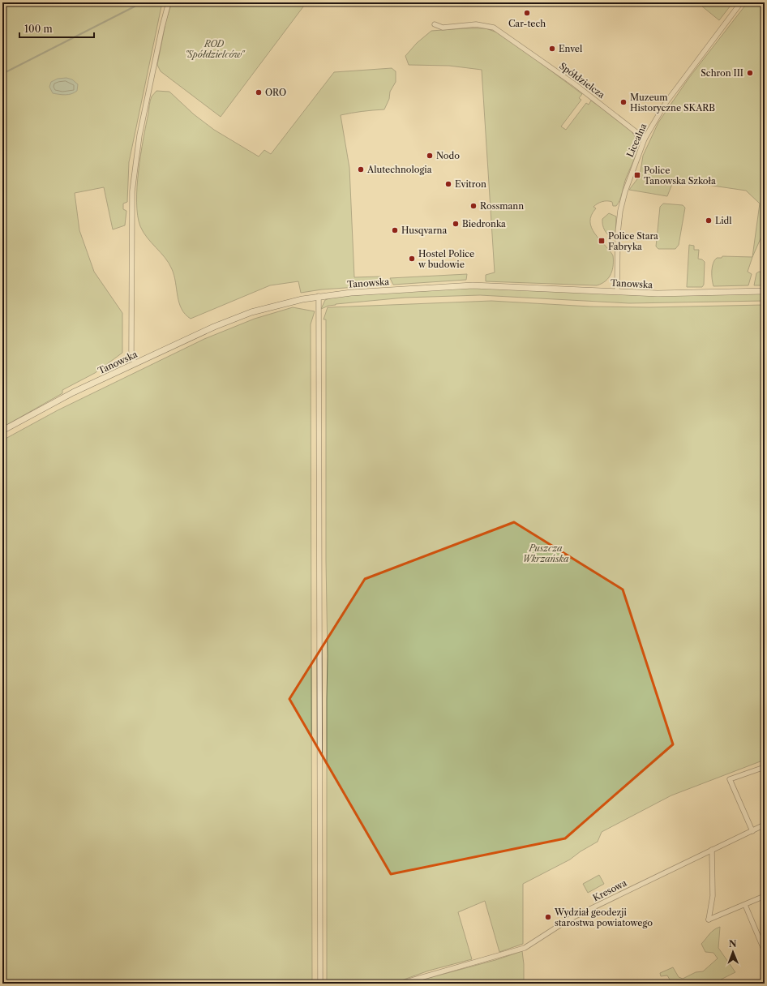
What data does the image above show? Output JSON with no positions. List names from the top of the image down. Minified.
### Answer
{"streets":{"main road":["Tanowska"],"street":["Spółdzielcza","Licealna","Kresowa"]},"crossings":[["Spółdzielcza","Licealna"],["Licealna","Tanowska"]],"parks":["ROD \"Spółdzielców\"","Puszcza Wkrzańska"],"places":{"other":["Car-tech","Envel","Schron III","ORO","Muzeum Historyczne SKARB","Nodo","Alutechnologia","Evitron","Rossmann","Lidl","Biedronka","Husqvarna","Hostel Police w budowie","Wydział geodezji starostwa powiatowego"],"transit":["Police Tanowska Szkoła","Police Stara Fabryka"]},"scale_bar":"100 m","north":"top"}
